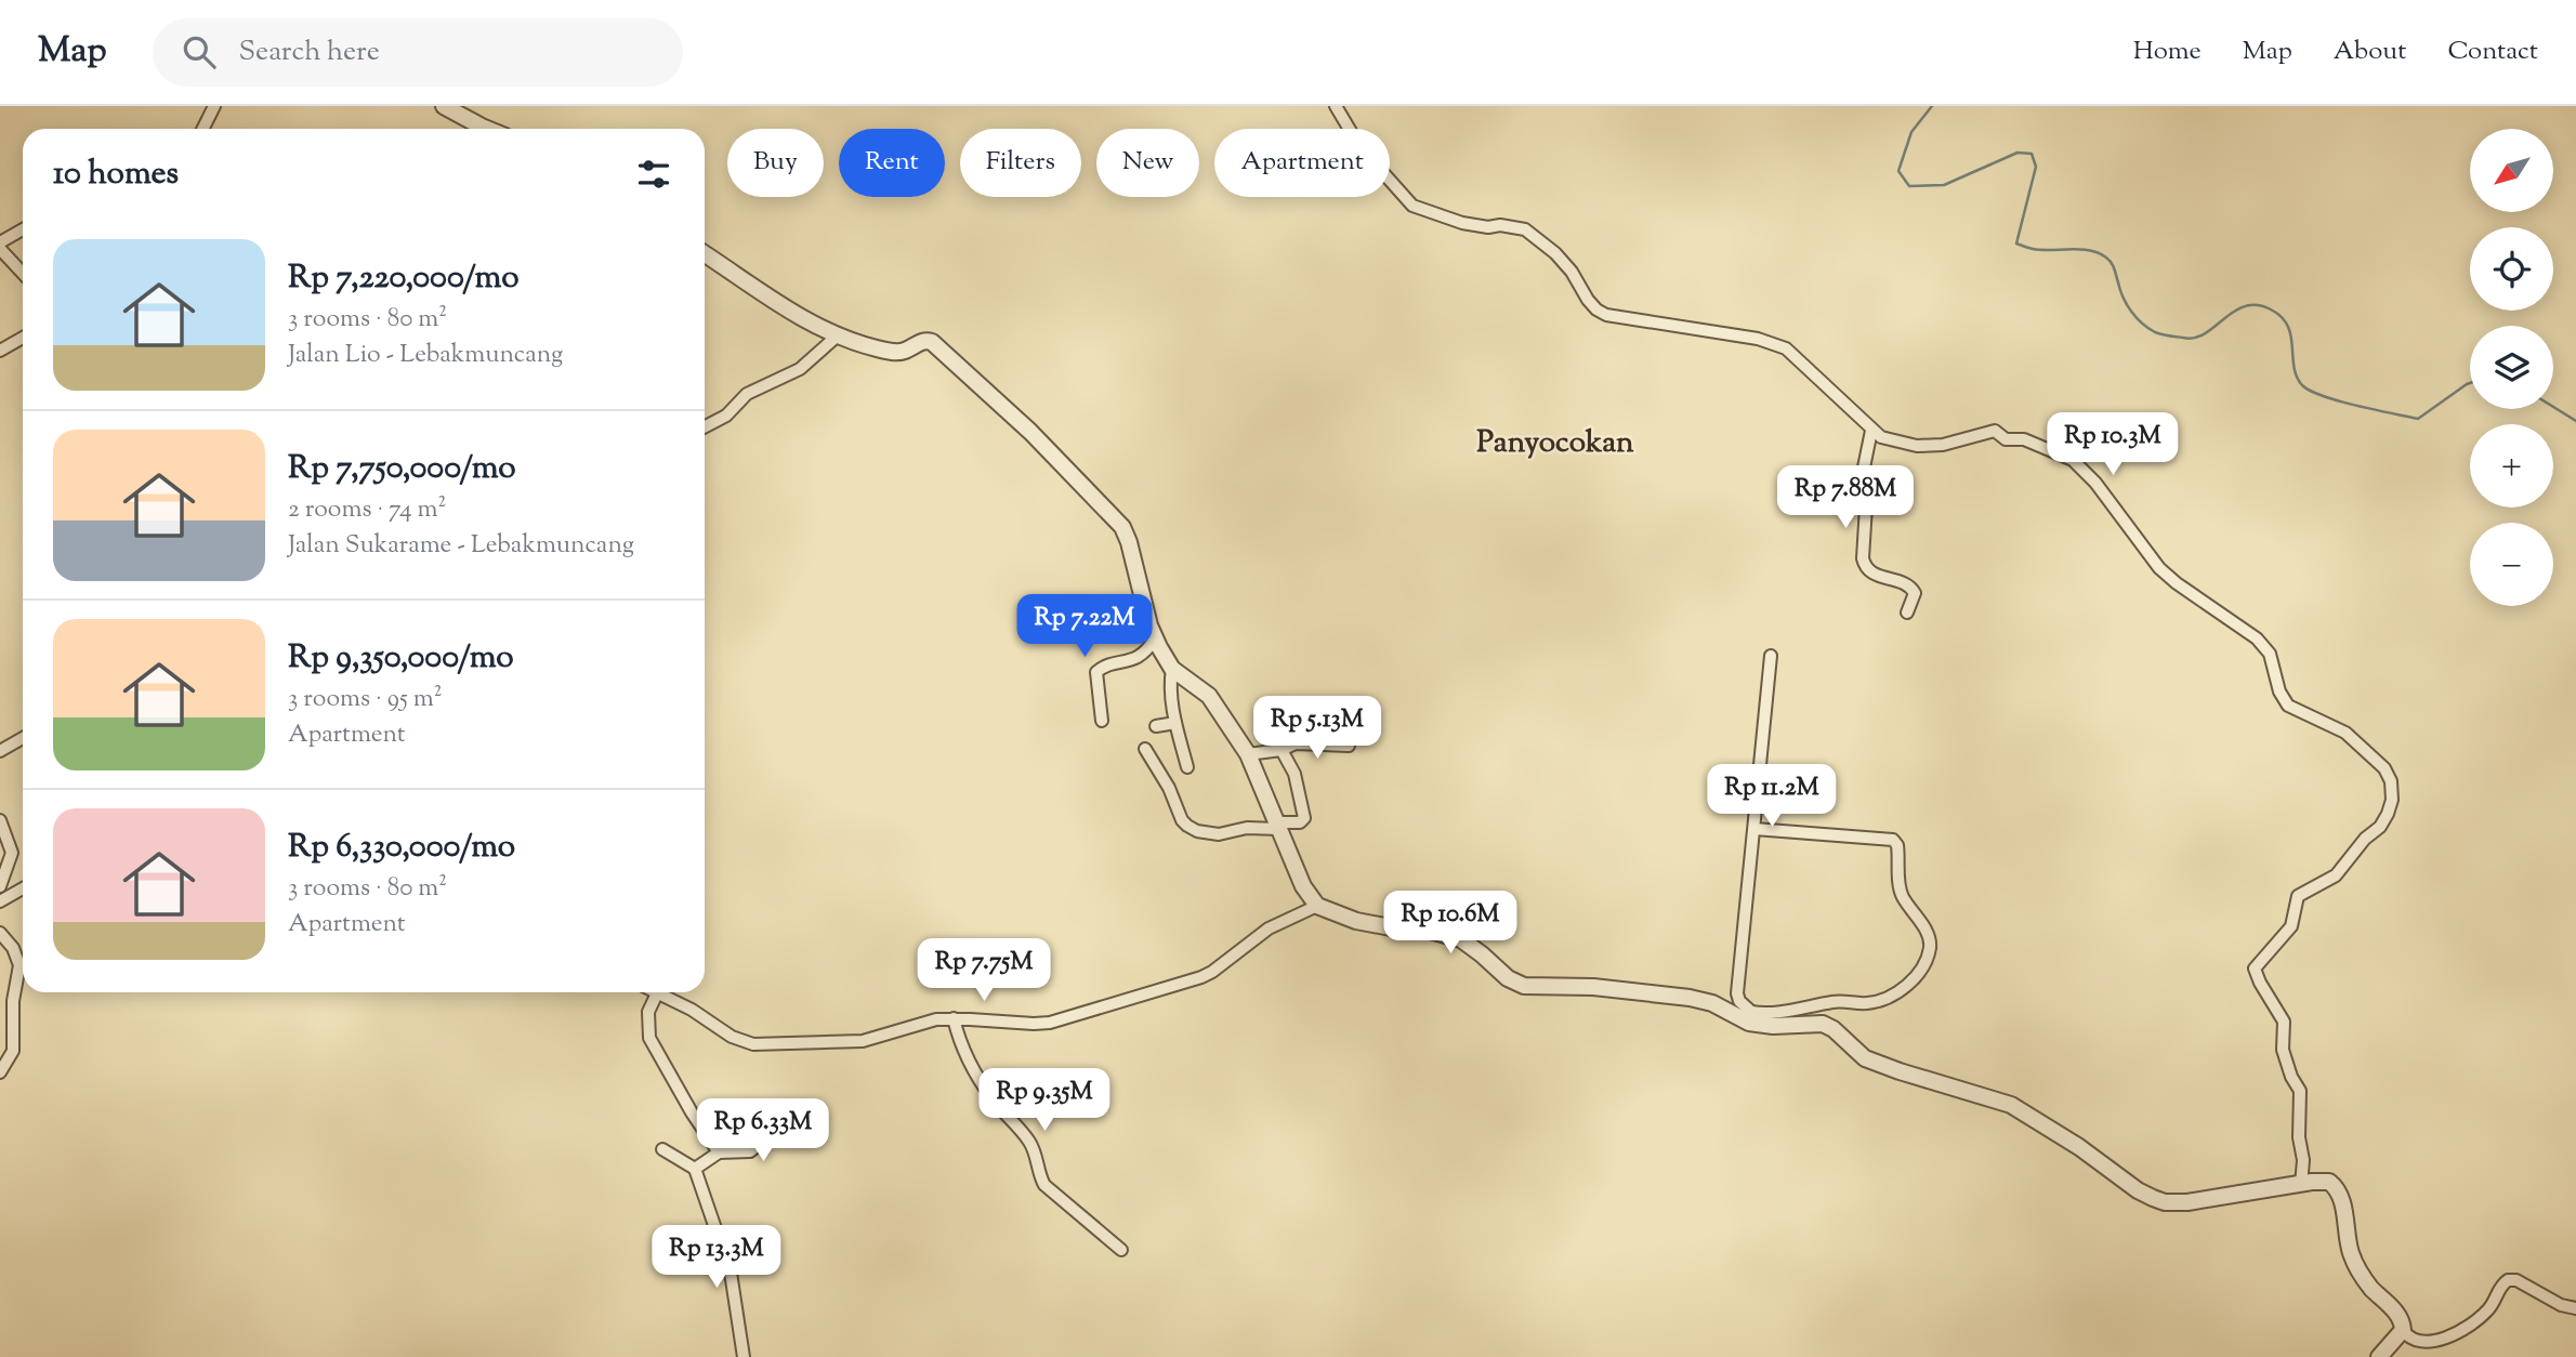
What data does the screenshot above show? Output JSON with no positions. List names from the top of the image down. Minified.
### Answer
{"districts":["Panyocokan"],"north":"bottom left","page":{"header":"Map","search":"Search here","nav":["Home","Map","About","Contact"],"map_buttons":["+","−"],"chip":["Buy","Rent","Filters","New","Apartment"],"heading":"10 homes","list":[{"name":"Rp 7,220,000/mo","note":"3 rooms · 80 m² · Jalan Lio - Lebakmuncang"},{"name":"Rp 7,750,000/mo","note":"2 rooms · 74 m² · Jalan Sukarame - Lebakmuncang"},{"name":"Rp 9,350,000/mo","note":"3 rooms · 95 m² · Apartment"},{"name":"Rp 6,330,000/mo","note":"3 rooms · 80 m² · Apartment"}],"price":["Rp 10.3M","Rp 7.88M","Rp 7.22M","Rp 5.13M","Rp 11.2M","Rp 10.6M","Rp 7.75M","Rp 9.35M","Rp 6.33M","Rp 13.3M"]}}
